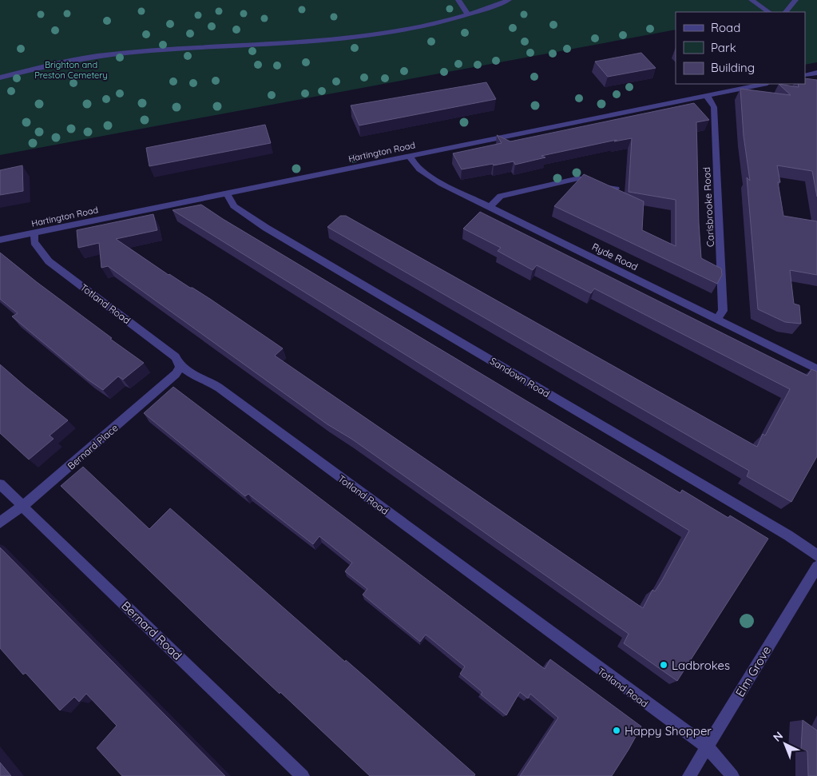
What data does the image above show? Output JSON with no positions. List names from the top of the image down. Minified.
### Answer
{"streets":{"street":["Hartington Road","Carisbrooke Road","Ryde Road","Totland Road","Sandown Road","Bernard Place","Bernard Road","Elm Grove"]},"crossings":[["Hartington Road","Carisbrooke Road"],["Hartington Road","Ryde Road"],["Hartington Road","Totland Road"],["Hartington Road","Sandown Road"],["Carisbrooke Road","Ryde Road"],["Totland Road","Bernard Place"],["Totland Road","Elm Grove"],["Bernard Place","Bernard Road"]],"parks":["Brighton and Preston Cemetery"],"places":["Ladbrokes","Happy Shopper"],"legend":["Road","Park","Building"],"north":"top left"}
